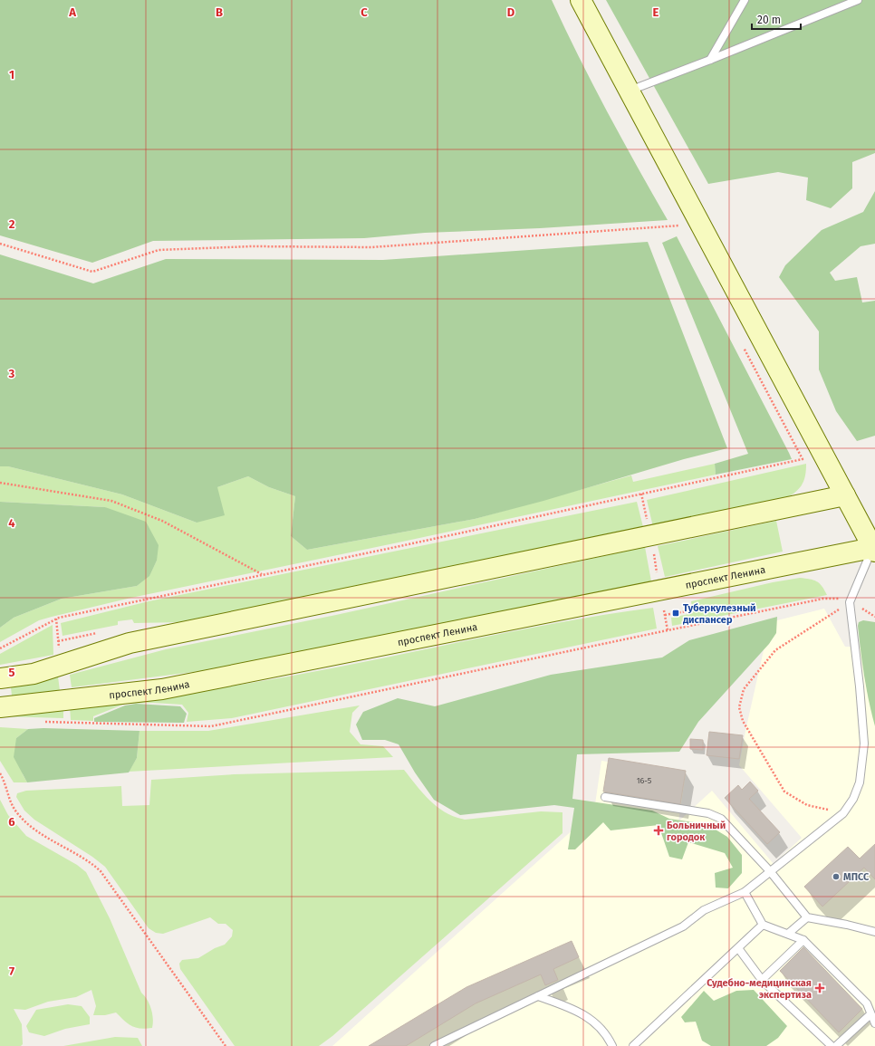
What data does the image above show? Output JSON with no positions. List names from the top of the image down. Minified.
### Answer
{"streets":{"street":["проспект Ленина"]},"places":{"transit":["Туберкулезный диспансер"],"health":["Больничный городок","Судебно-медицинская экспертиза"],"other":["МПСС"]},"house_numbers":["16-5"],"scale_bar":"20 m","grid":{"columns":["A","B","C","D","E"],"rows":["1","2","3","4","5","6","7"]}}
